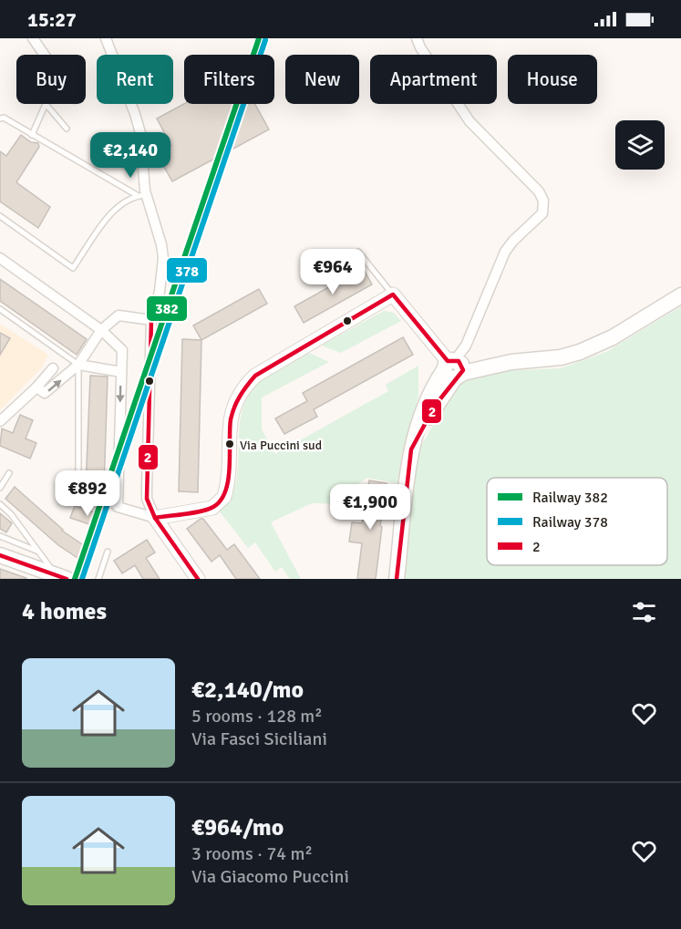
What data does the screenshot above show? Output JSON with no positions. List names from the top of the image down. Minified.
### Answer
{"places":["Via Puccini sud"],"lines":["rail line 382","rail line 378","transit line 2"],"legend":["Railway 382","Railway 378","2"],"page":{"status":"15:27","chip":["Buy","Rent","Filters","New","Apartment","House"],"price":["€2,140","€964","€892","€1,900"],"heading":"4 homes","list":[{"name":"€2,140/mo","note":"5 rooms · 128 m² · Via Fasci Siciliani"},{"name":"€964/mo","note":"3 rooms · 74 m² · Via Giacomo Puccini"}]}}
